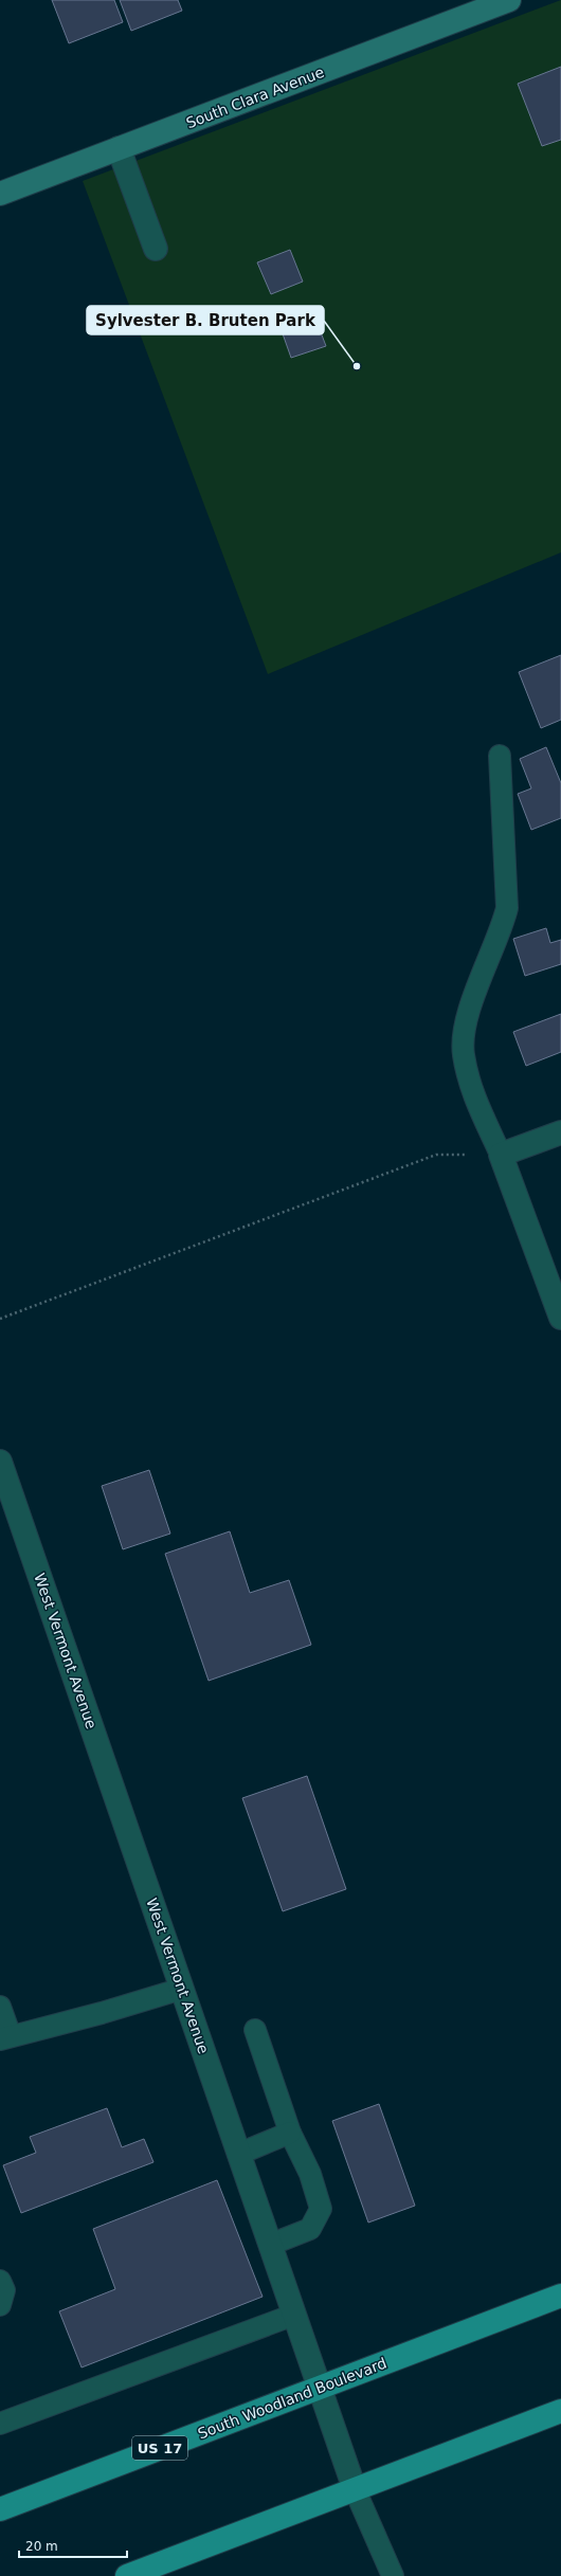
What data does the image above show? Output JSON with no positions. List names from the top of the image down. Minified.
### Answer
{"streets":{"main road":["South Woodland Boulevard","US 17"],"street":["South Clara Avenue","West Vermont Avenue"]},"crossings":[["West Vermont Avenue","South Woodland Boulevard"]],"places":["Sylvester B. Bruten Park"],"scale_bar":"20 m"}
